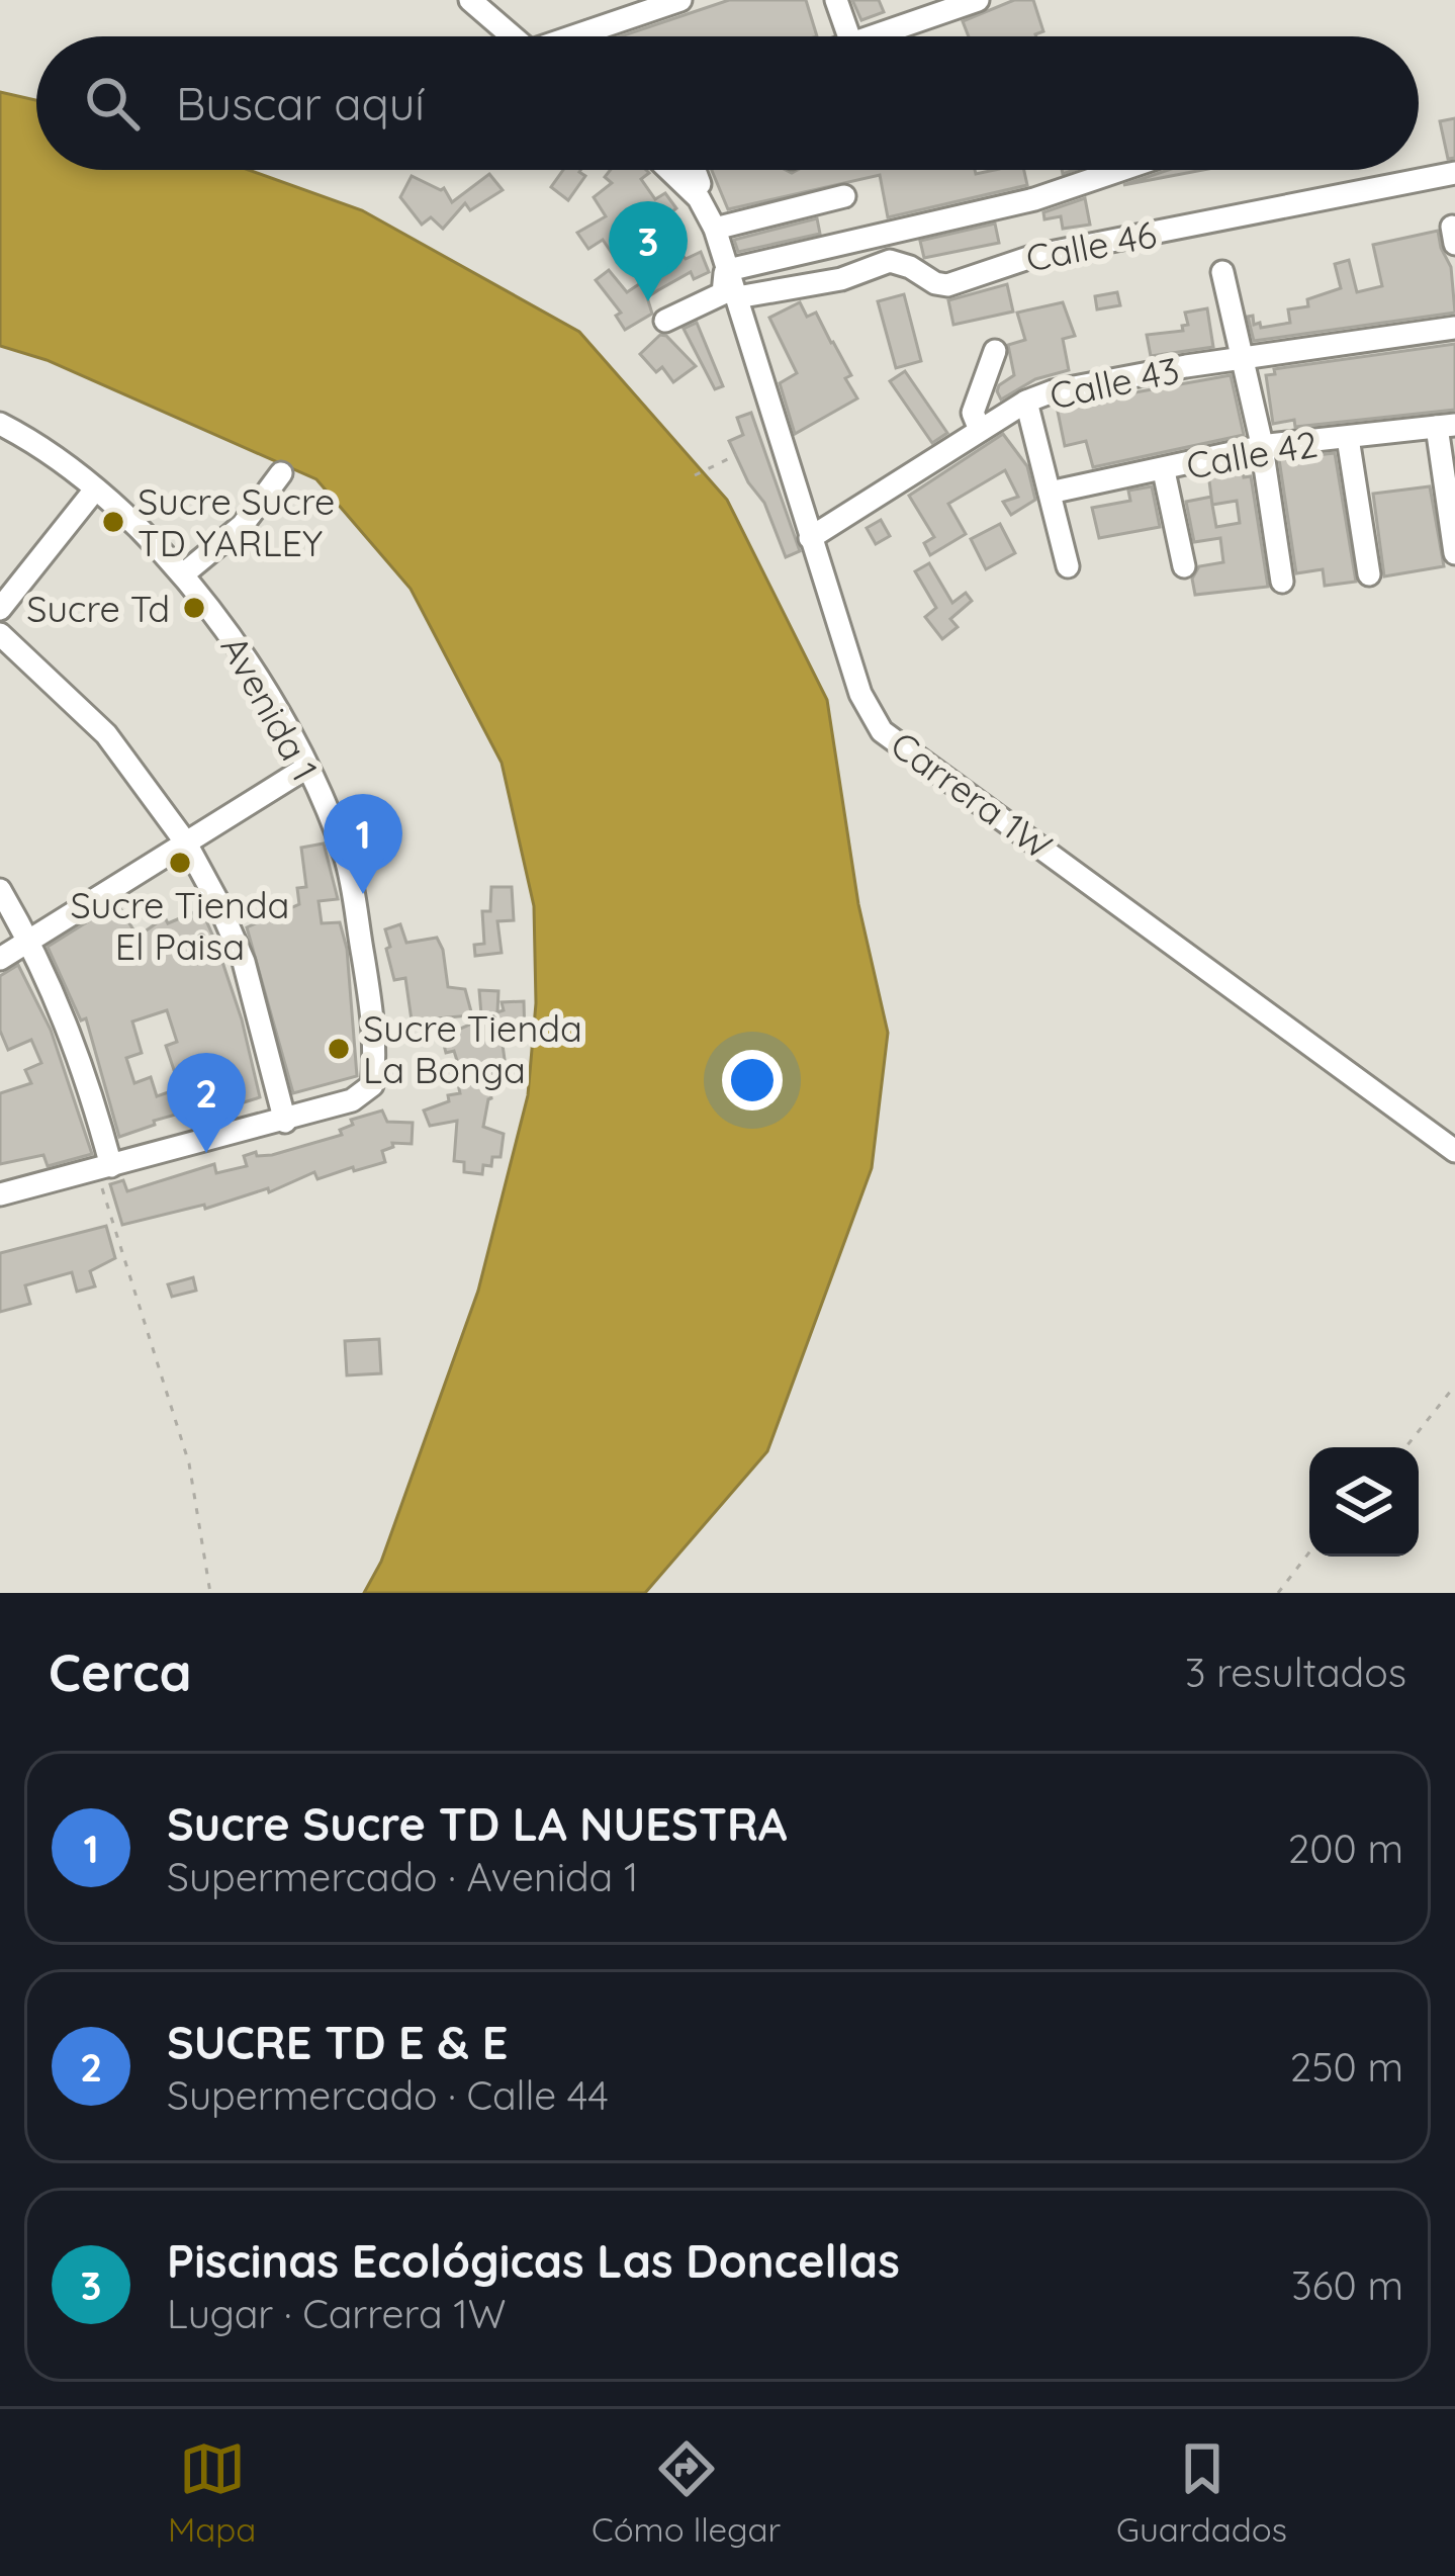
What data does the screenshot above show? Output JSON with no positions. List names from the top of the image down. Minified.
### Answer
{"streets":{"street":["Calle 46","Calle 43","Calle 42","Avenida 1","Carrera 1W"]},"crossings":[["Calle 46","Carrera 1W"],["Calle 43","Carrera 1W"]],"places":["Sucre Sucre TD YARLEY","Sucre Td","Sucre Tienda El Paisa","Sucre Tienda La Bonga"],"page":{"search":"Buscar aquí","pins":["3","1","2"],"heading":["Cerca","3 resultados"],"list":[{"mark":"1","name":"Sucre Sucre TD LA NUESTRA","note":"Supermercado · Avenida 1","value":"200 m"},{"mark":"2","name":"SUCRE TD E & E","note":"Supermercado · Calle 44","value":"250 m"},{"mark":"3","name":"Piscinas Ecológicas Las Doncellas","note":"Lugar · Carrera 1W","value":"360 m"}],"nav":["Mapa","Cómo llegar","Guardados"]}}
